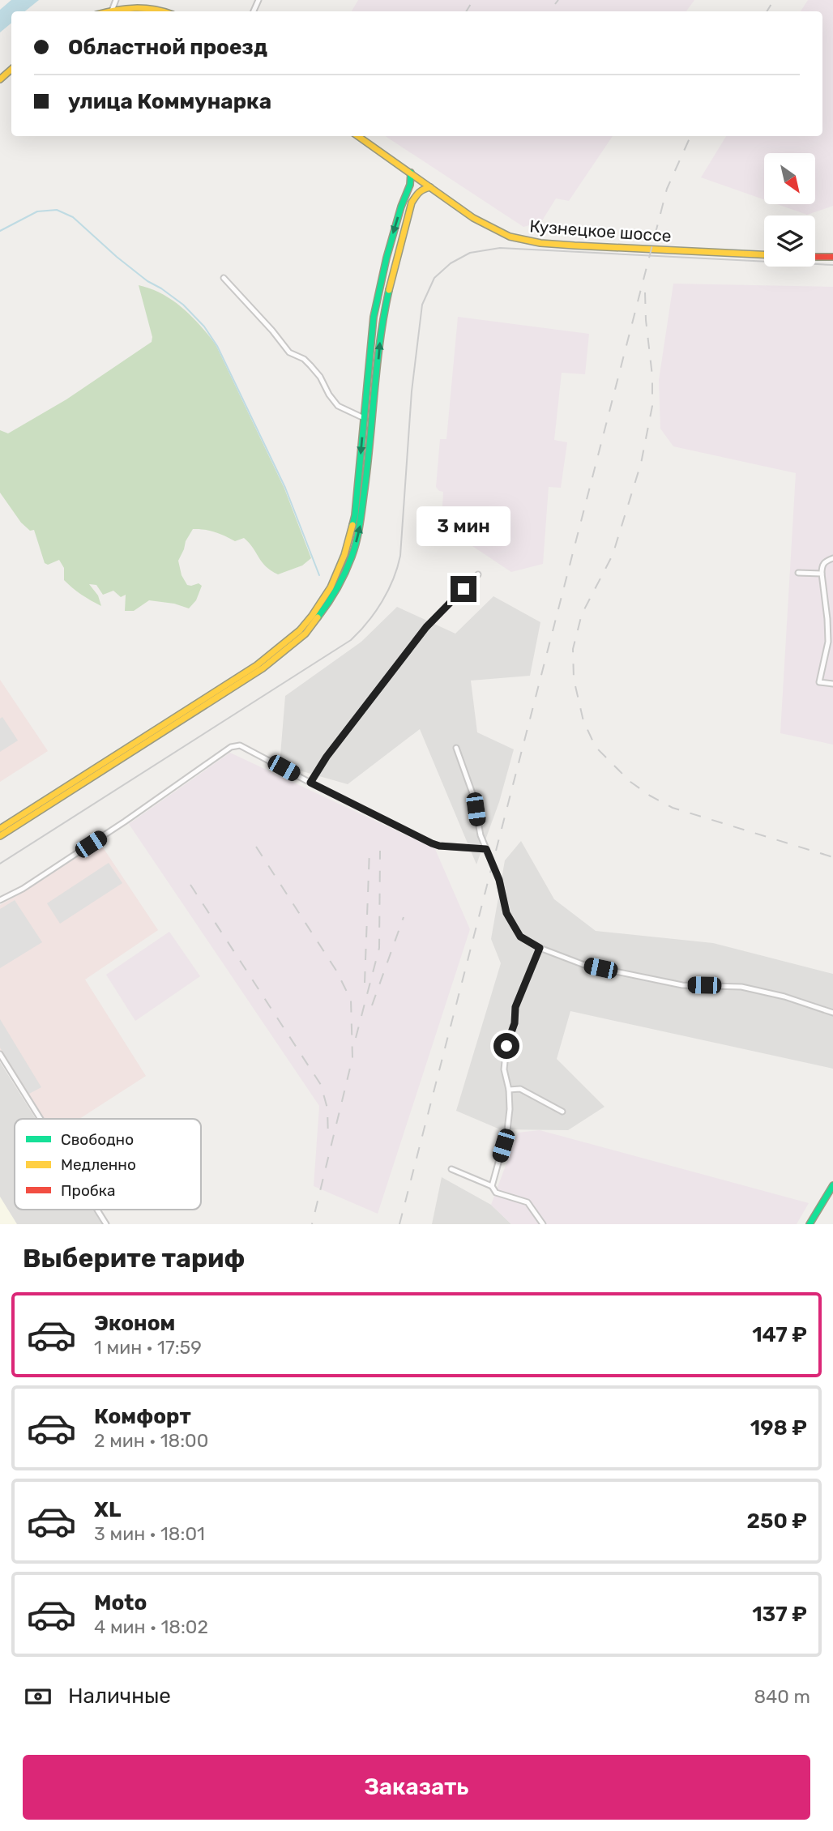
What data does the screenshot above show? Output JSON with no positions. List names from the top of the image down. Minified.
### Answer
{"streets":{"main road":["Кузнецкое шоссе"]},"legend":["Свободно","Медленно","Пробка"],"north":"bottom right","page":{"banner":["Областной проезд","улица Коммунарка"],"bubble":"3 мин","heading":"Выберите тариф","list":[{"name":"Эконом","note":"1 мин · 17:59","value":"147 ₽"},{"name":"Комфорт","note":"2 мин · 18:00","value":"198 ₽"},{"name":"XL","note":"3 мин · 18:01","value":"250 ₽"},{"name":"Moto","note":"4 мин · 18:02","value":"137 ₽"}],"pay":["Наличные","840 m"],"buttons":"Заказать"}}
